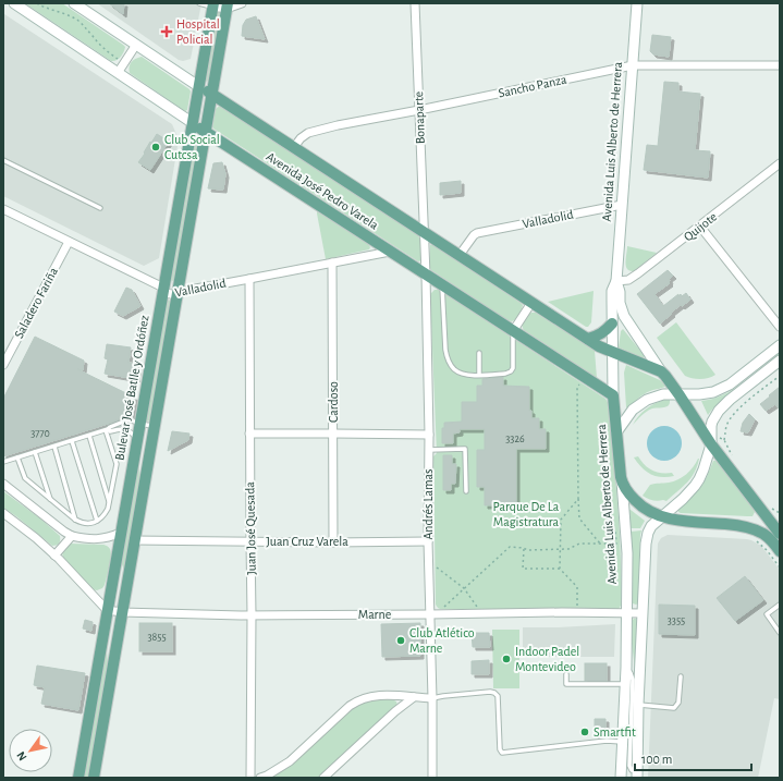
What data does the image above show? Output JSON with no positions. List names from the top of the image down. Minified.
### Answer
{"streets":{"main road":["Avenida Luis Alberto de Herrera","Avenida José Pedro Varela","Bulevar José Batlle y Ordóñez"],"street":["Sancho Panza","Bonaparte","Valladolid","Quijote","Saladero Fariña","Cardoso","Andrés Lamas","Juan José Quesada","Juan Cruz Varela","Marne"]},"crossings":[["Sancho Panza","Bonaparte"],["Sancho Panza","Avenida Luis Alberto de Herrera"],["Sancho Panza","Avenida José Pedro Varela"],["Bonaparte","Avenida José Pedro Varela"],["Bonaparte","Andrés Lamas"],["Avenida Luis Alberto de Herrera","Avenida José Pedro Varela"],["Avenida Luis Alberto de Herrera","Valladolid"],["Avenida Luis Alberto de Herrera","Quijote"],["Avenida Luis Alberto de Herrera","Marne"],["Avenida José Pedro Varela","Valladolid"],["Avenida José Pedro Varela","Bulevar José Batlle y Ordóñez"],["Avenida José Pedro Varela","Andrés Lamas"],["Valladolid","Saladero Fariña"],["Valladolid","Bulevar José Batlle y Ordóñez"],["Valladolid","Cardoso"],["Valladolid","Juan José Quesada"],["Bulevar José Batlle y Ordóñez","Marne"],["Cardoso","Juan Cruz Varela"],["Andrés Lamas","Juan Cruz Varela"],["Andrés Lamas","Marne"],["Juan José Quesada","Juan Cruz Varela"],["Juan José Quesada","Marne"]],"parks":["Parque De La Magistratura"],"places":{"health":["Hospital Policial"],"other":["Club Social Cutcsa","Club Atlético Marne","Indoor Padel Montevideo","Smartfit"]},"house_numbers":["3770","3326","3355","3855"],"scale_bar":"100 m","north":"bottom left"}
